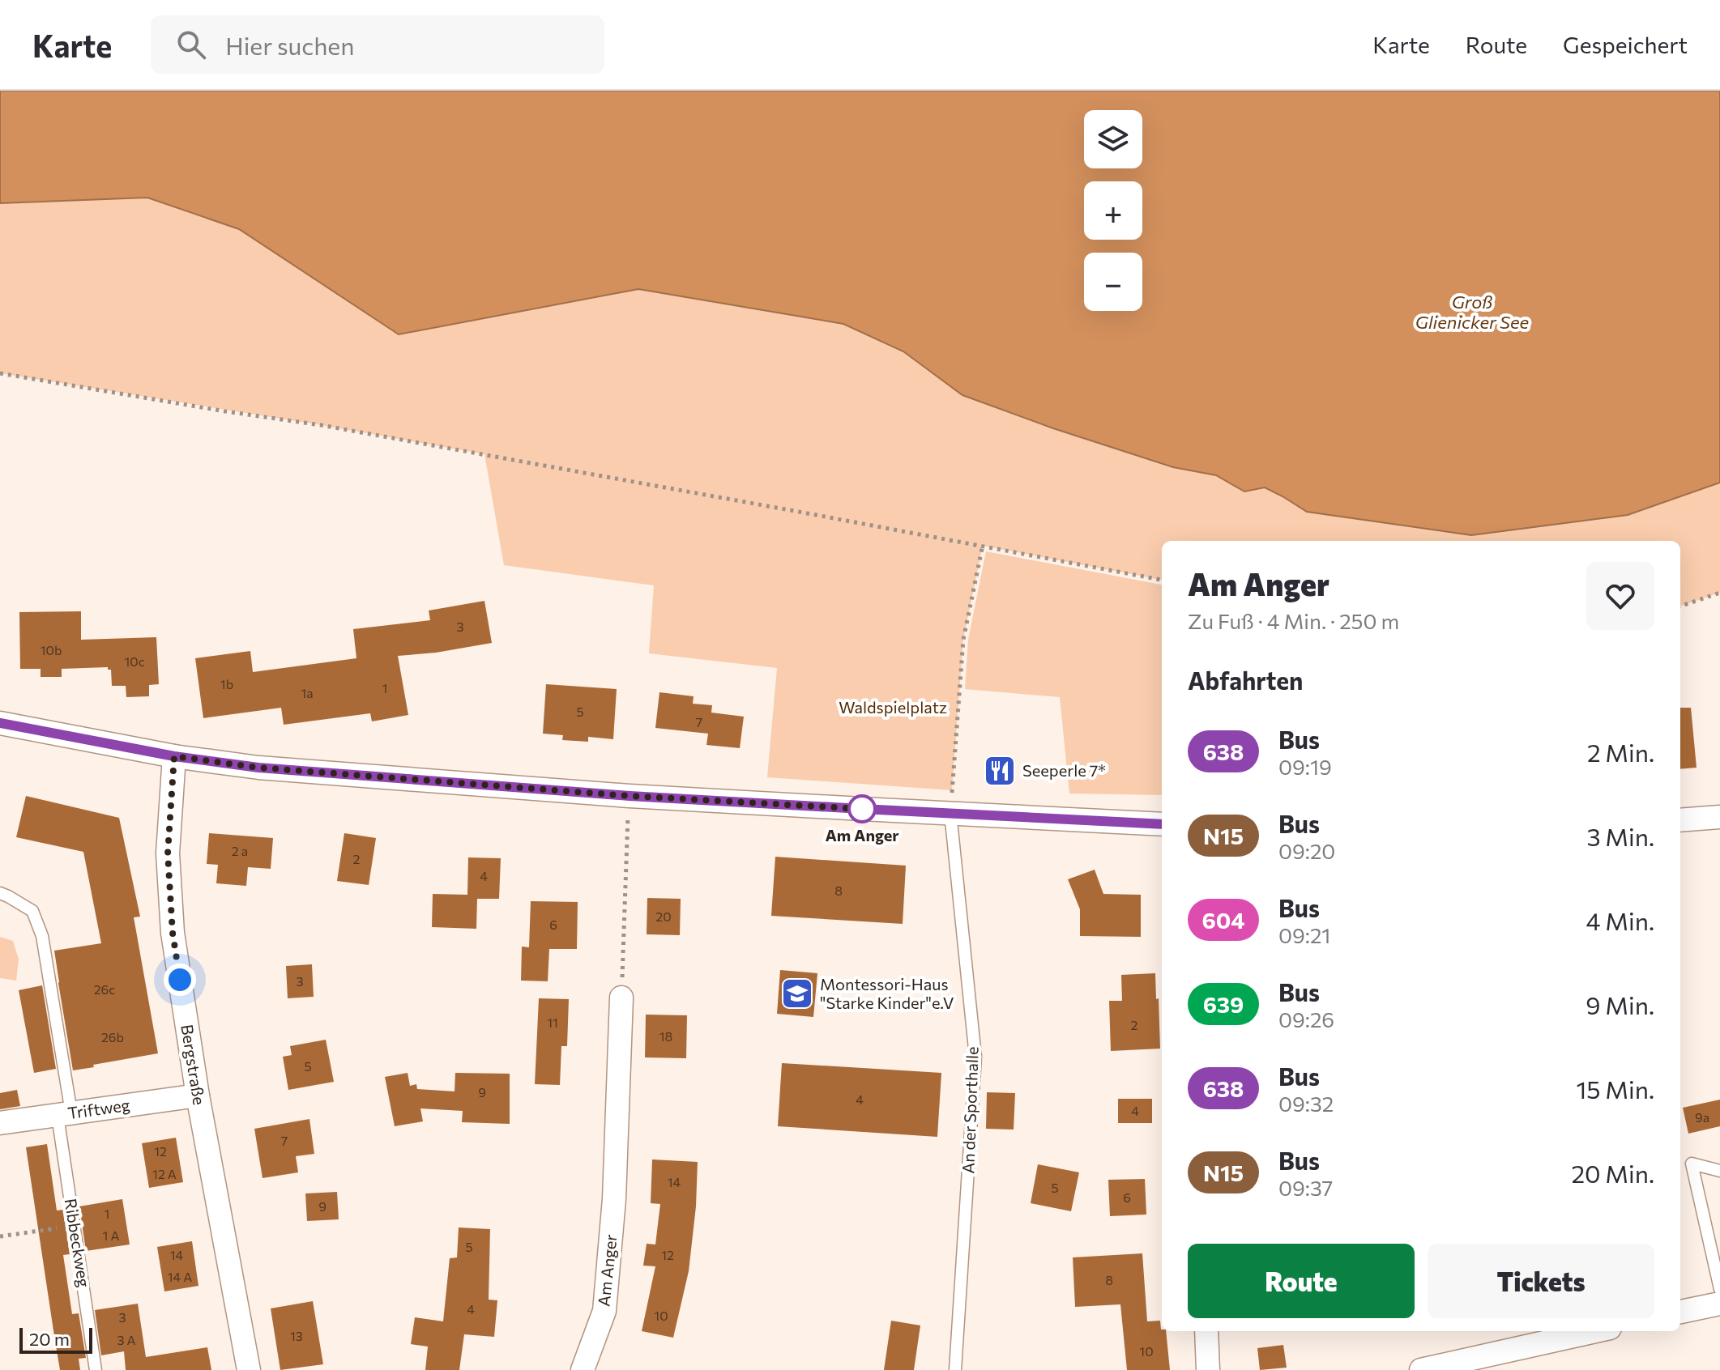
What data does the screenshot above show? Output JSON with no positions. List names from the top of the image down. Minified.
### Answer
{"streets":{"street":["Bergstraße","Triftweg","Am Anger"],"lane":["An der Sporthalle","Ribbeckweg"]},"crossings":[["Bergstraße","Triftweg"],["Triftweg","Ribbeckweg"]],"water":["Groß Glienicker See"],"parks":["Waldspielplatz"],"places":{"restaurant":["Seeperle 7*"],"other":["Am Anger"],"school or university":["Montessori-Haus \"Starke Kinder\"e.V"]},"lines":["bus line 638"],"house_numbers":["3","10b","10c","1b","1","1a","5","7","2 a","2","4","8","20","6","3","26c","11","2","18","26b","5","9","4","4","9a","7","12","12 A","14","5","6","9","1","1 A","5","14","12","14 A","8","4","10","3","13","3 A","10"],"scale_bar":"20 m","page":{"header":"Karte","search":"Hier suchen","nav":["Karte","Route","Gespeichert"],"map_buttons":["+","−"],"heading":[["Am Anger","Zu Fuß · 4 Min. · 250 m"],"Abfahrten"],"list":[{"mark":"638","name":"Bus","note":"09:19","value":"2 Min."},{"mark":"N15","name":"Bus","note":"09:20","value":"3 Min."},{"mark":"604","name":"Bus","note":"09:21","value":"4 Min."},{"mark":"639","name":"Bus","note":"09:26","value":"9 Min."},{"mark":"638","name":"Bus","note":"09:32","value":"15 Min."},{"mark":"N15","name":"Bus","note":"09:37","value":"20 Min."}],"buttons":["Route","Tickets"],"scale":"20 m"}}
